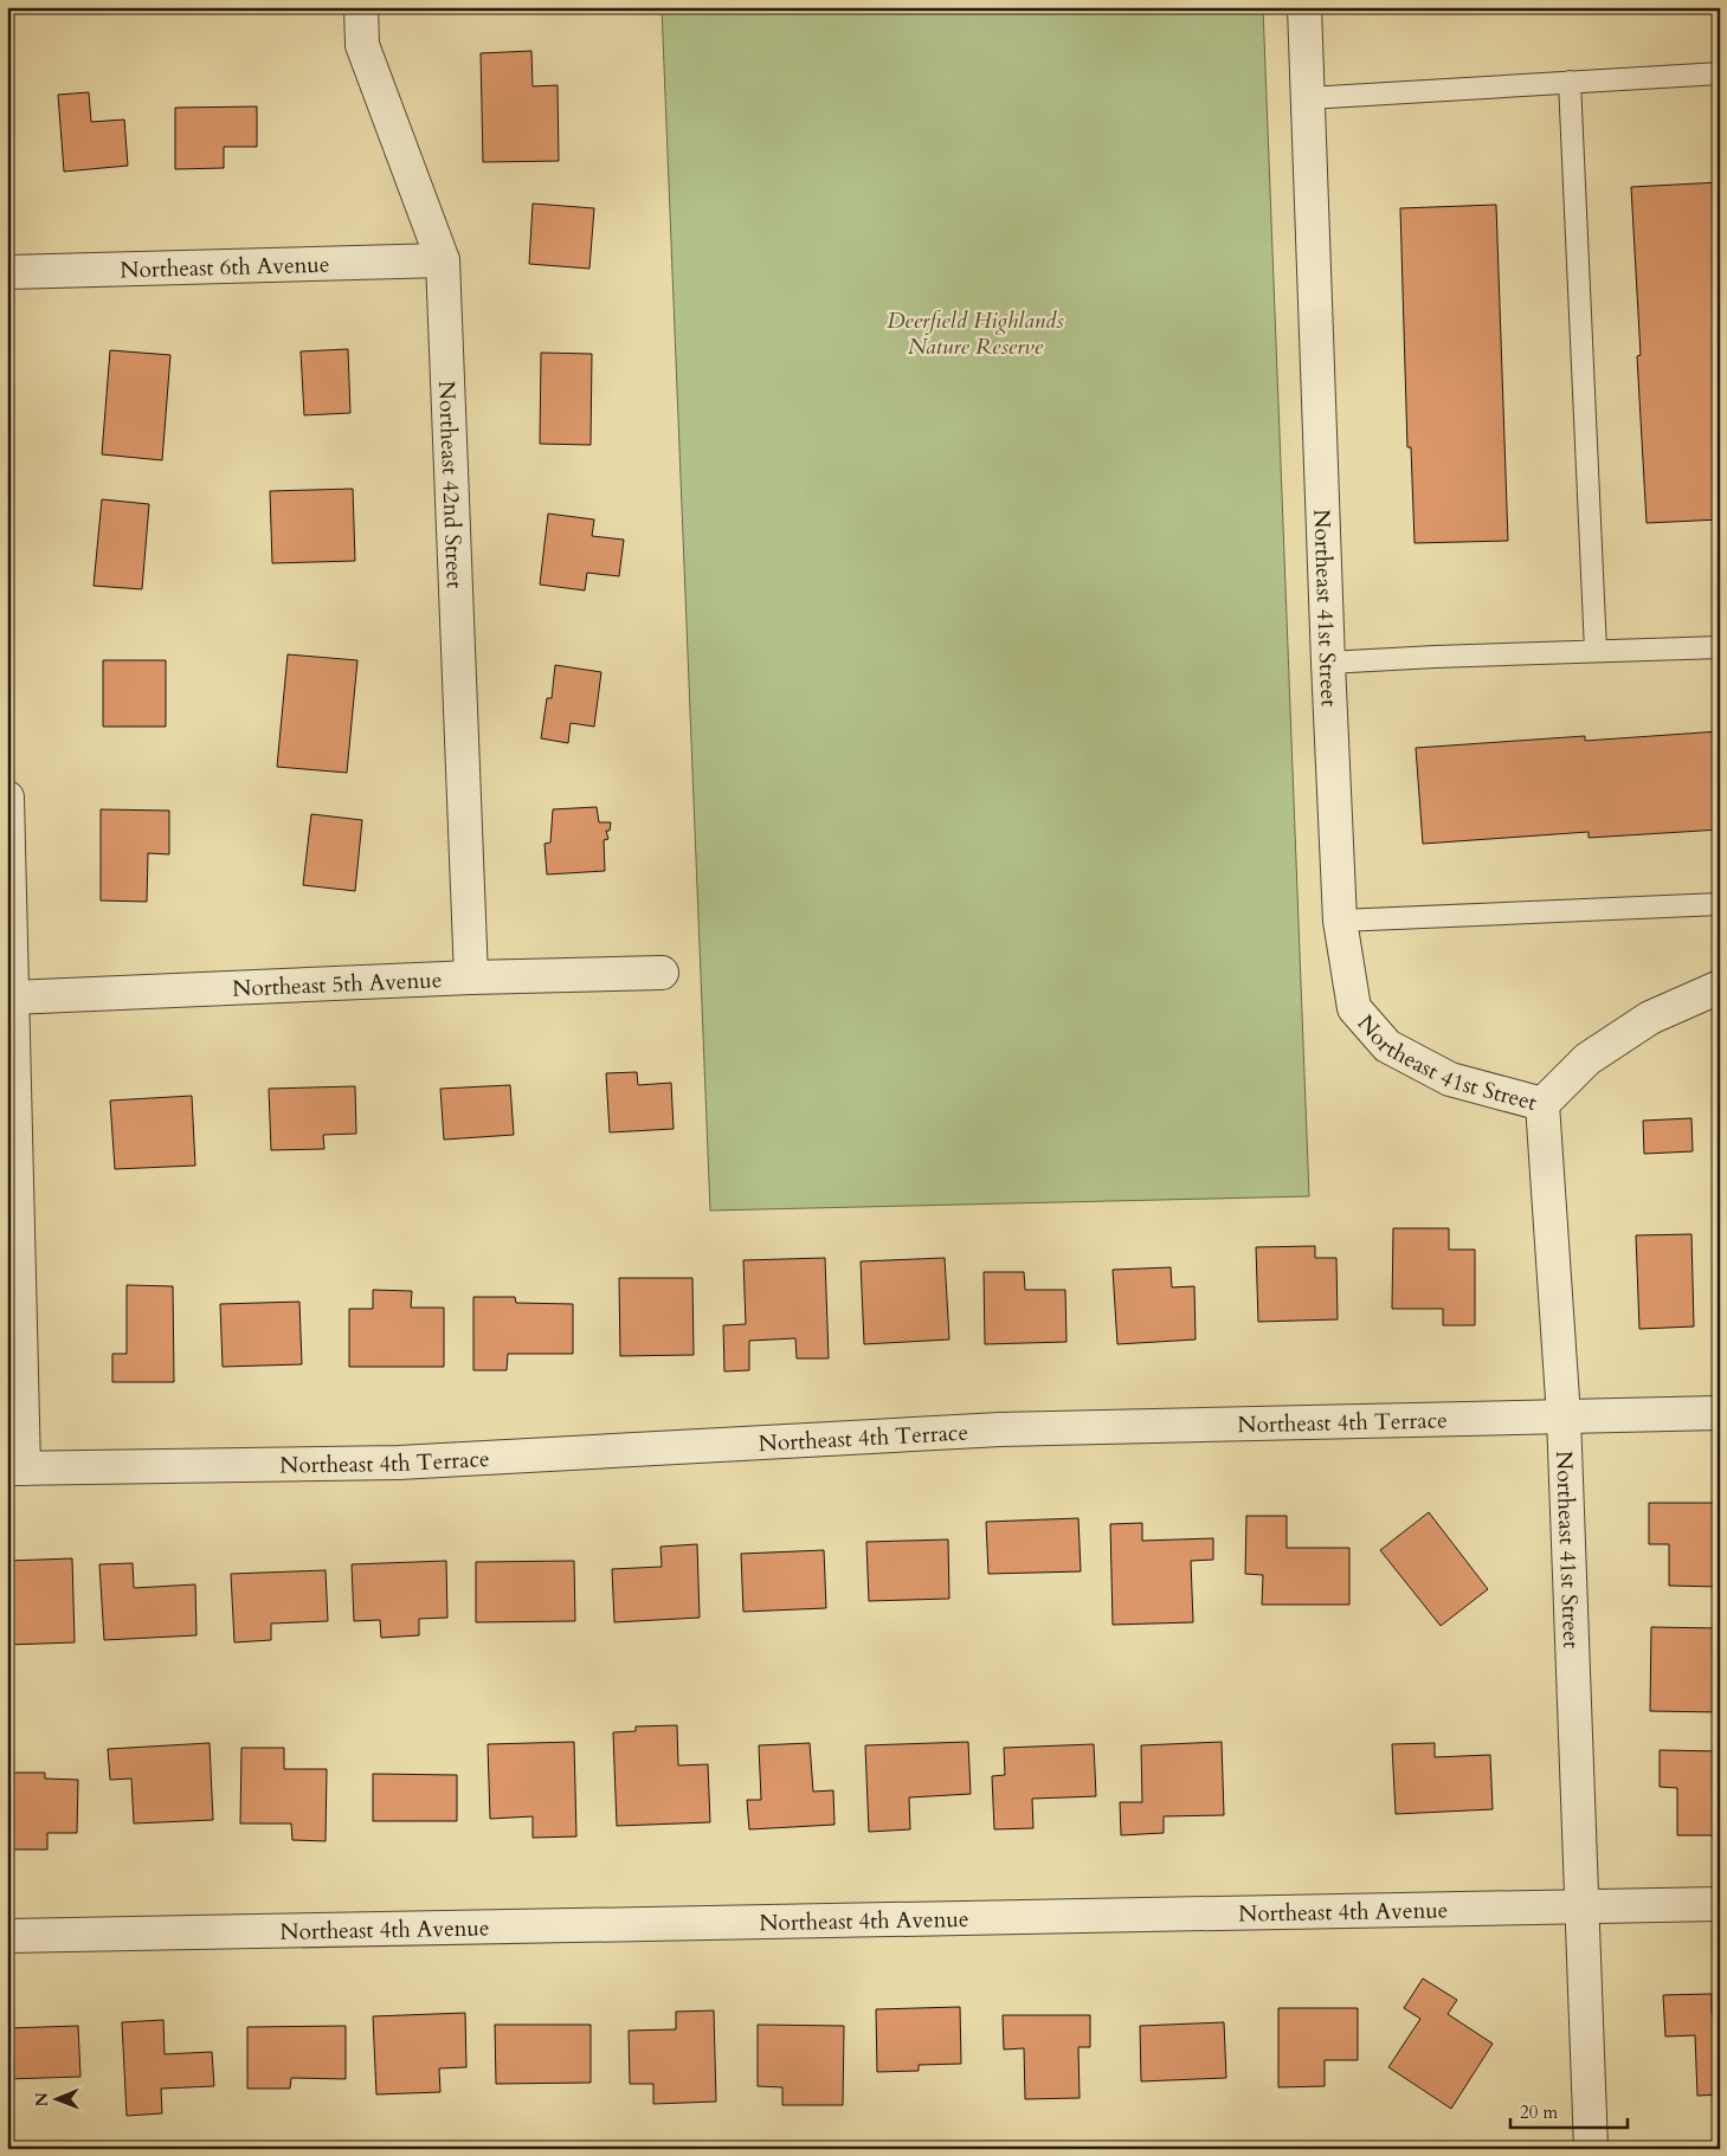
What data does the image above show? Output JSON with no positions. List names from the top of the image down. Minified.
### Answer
{"streets":{"street":["Northeast 6th Avenue","Northeast 42nd Street","Northeast 41st Street","Northeast 5th Avenue","Northeast 4th Terrace","Northeast 4th Avenue"]},"crossings":[["Northeast 6th Avenue","Northeast 42nd Street"],["Northeast 42nd Street","Northeast 5th Avenue"],["Northeast 41st Street","Northeast 4th Terrace"],["Northeast 41st Street","Northeast 4th Avenue"]],"parks":["Deerfield Highlands Nature Reserve"],"scale_bar":"20 m","north":"left"}
